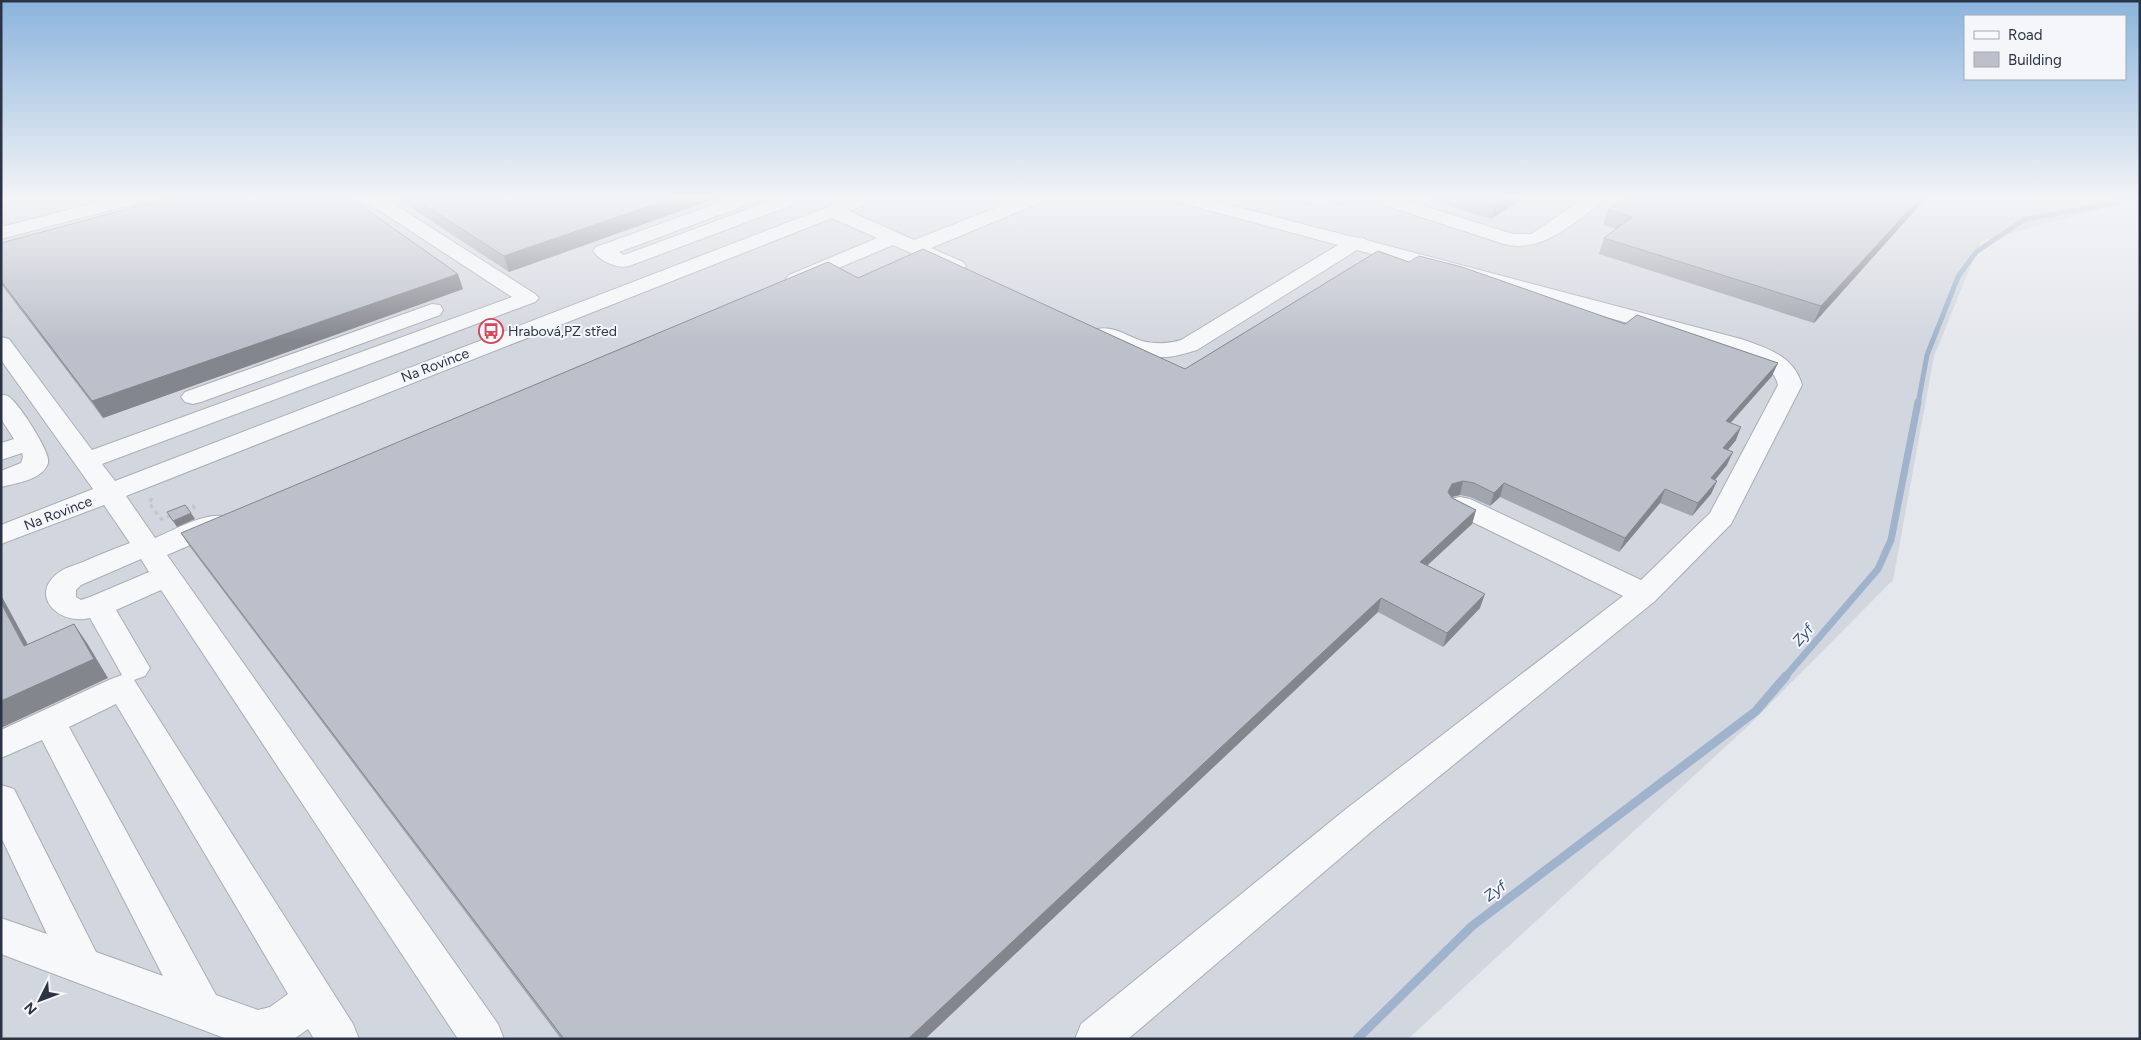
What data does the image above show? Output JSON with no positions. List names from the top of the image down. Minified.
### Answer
{"streets":{"street":["Na Rovince"]},"water":["Zyf"],"places":{"bus stop":["Hrabová,PZ střed"]},"legend":["Road","Building"],"north":"bottom left"}
